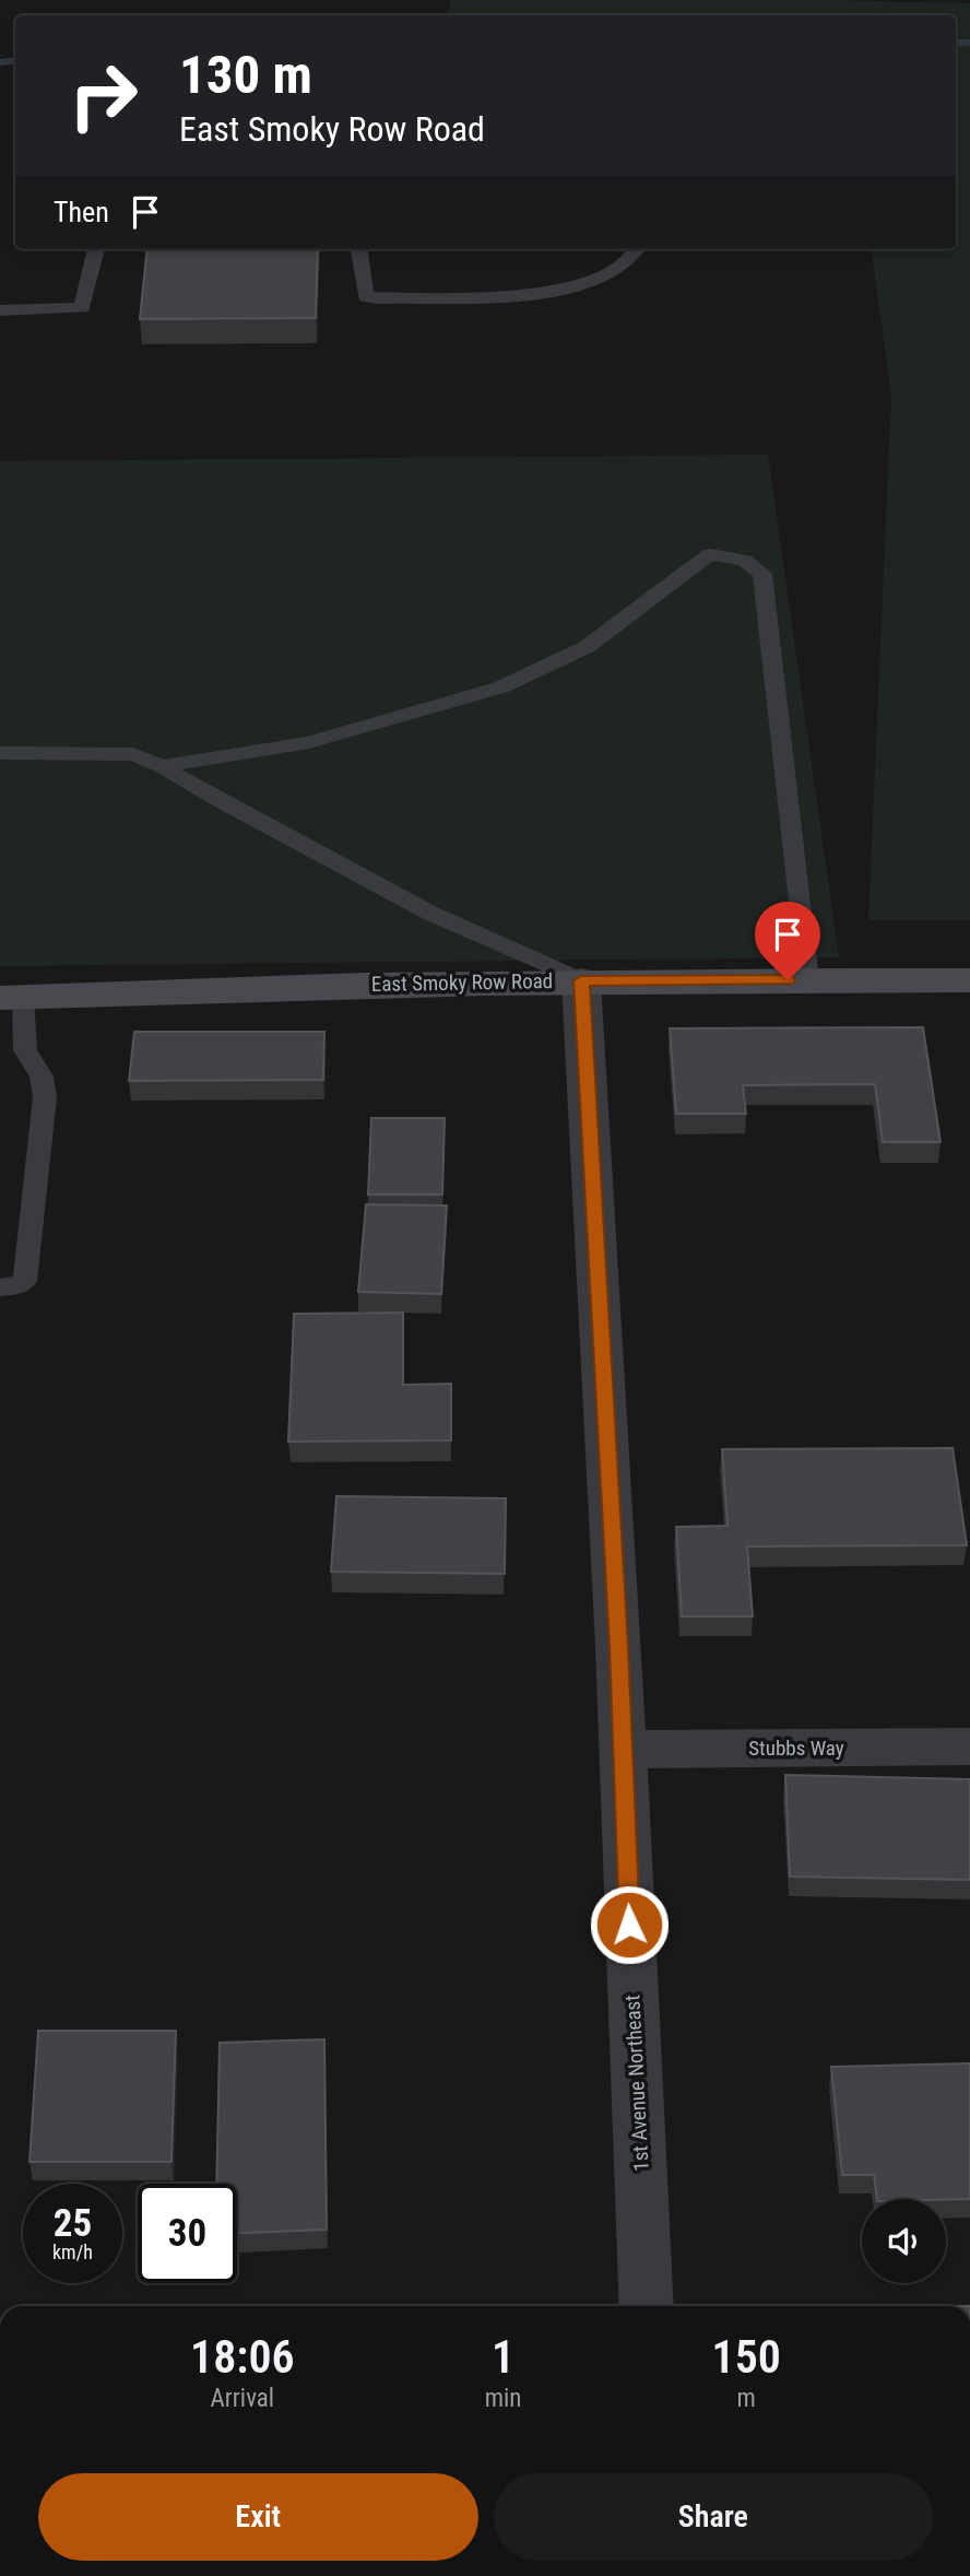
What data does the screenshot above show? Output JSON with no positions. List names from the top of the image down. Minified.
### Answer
{"streets":{"street":["East Smoky Row Road","Stubbs Way","1st Avenue Northeast"]},"crossings":[["East Smoky Row Road","1st Avenue Northeast"],["Stubbs Way","1st Avenue Northeast"]],"page":{"turn":["130 m","East Smoky Row Road"],"then":"Then","speed":"25 km/h","limit":"30","eta":["18:06","Arrival","1","min","150","m"],"buttons":["Exit","Share"]}}
